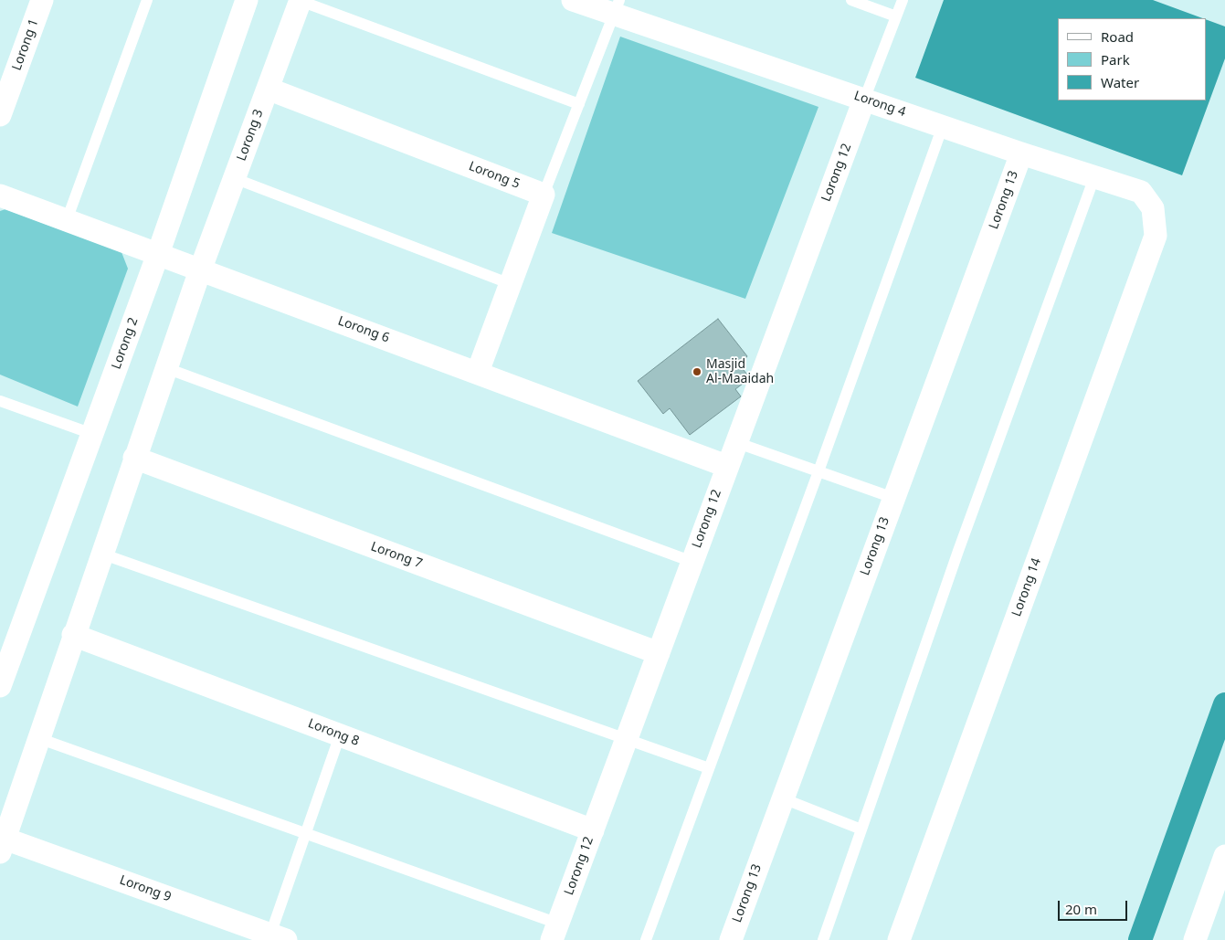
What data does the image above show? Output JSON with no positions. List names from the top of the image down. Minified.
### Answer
{"streets":{"street":["Lorong 1","Lorong 4","Lorong 3","Lorong 12","Lorong 5","Lorong 13","Lorong 6","Lorong 2","Lorong 7","Lorong 14","Lorong 8","Lorong 9"]},"crossings":[["Lorong 4","Lorong 12"],["Lorong 4","Lorong 13"],["Lorong 4","Lorong 14"],["Lorong 3","Lorong 5"],["Lorong 3","Lorong 6"],["Lorong 3","Lorong 7"],["Lorong 3","Lorong 8"],["Lorong 3","Lorong 9"],["Lorong 12","Lorong 6"],["Lorong 12","Lorong 7"],["Lorong 12","Lorong 8"],["Lorong 6","Lorong 2"]],"places":["Masjid Al-Maaidah"],"legend":["Road","Park","Water"],"scale_bar":"20 m"}
